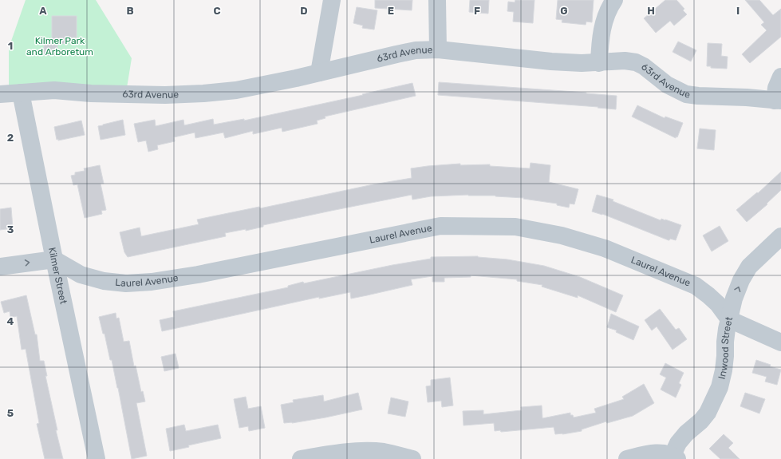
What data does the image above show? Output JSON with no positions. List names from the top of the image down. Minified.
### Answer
{"streets":{"street":["63rd Avenue","Laurel Avenue","Kilmer Street","Inwood Street"]},"crossings":[["63rd Avenue","Kilmer Street"],["Laurel Avenue","Kilmer Street"],["Laurel Avenue","Inwood Street"]],"one_way":["Inwood Street"],"parks":["Kilmer Park and Arboretum"],"grid":{"columns":["A","B","C","D","E","F","G","H","I"],"rows":["1","2","3","4","5"]}}
